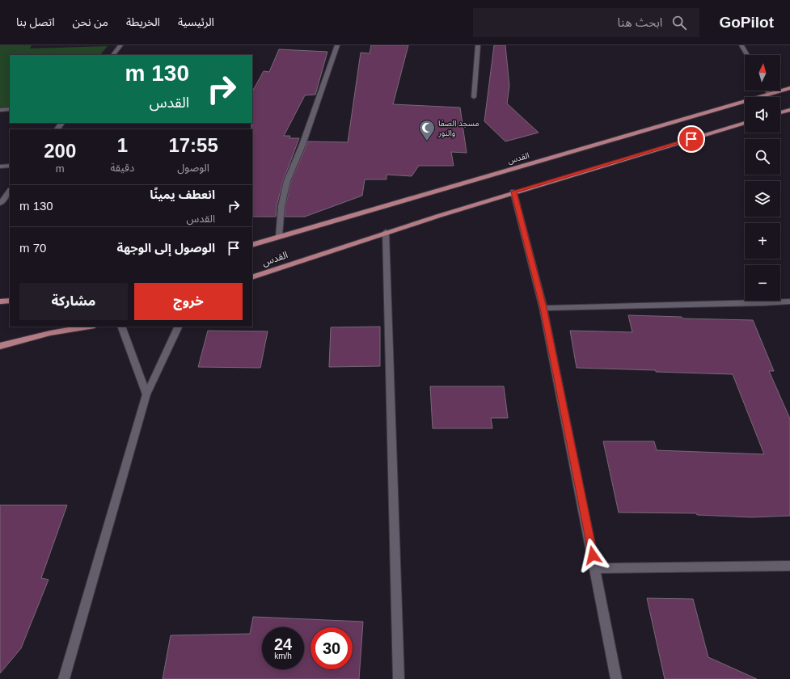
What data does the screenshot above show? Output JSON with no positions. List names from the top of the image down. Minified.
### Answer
{"streets":{"main road":["القدس"]},"places":{"mosque":["مسجد الصفا والنور"]},"north":"top","page":{"header":"GoPilot","search":"ابحث هنا","nav":["الرئيسية","الخريطة","من نحن","اتصل بنا"],"map_buttons":["+","−"],"turn":["130 m","القدس"],"eta":["17:55","الوصول","1","دقيقة","200","m"],"list":[{"name":"انعطف يمينًا","note":"القدس","value":"130 m"},{"name":"الوصول إلى الوجهة","value":"70 m"}],"buttons":["خروج","مشاركة"],"speed":"24 km/h","limit":"30"}}
